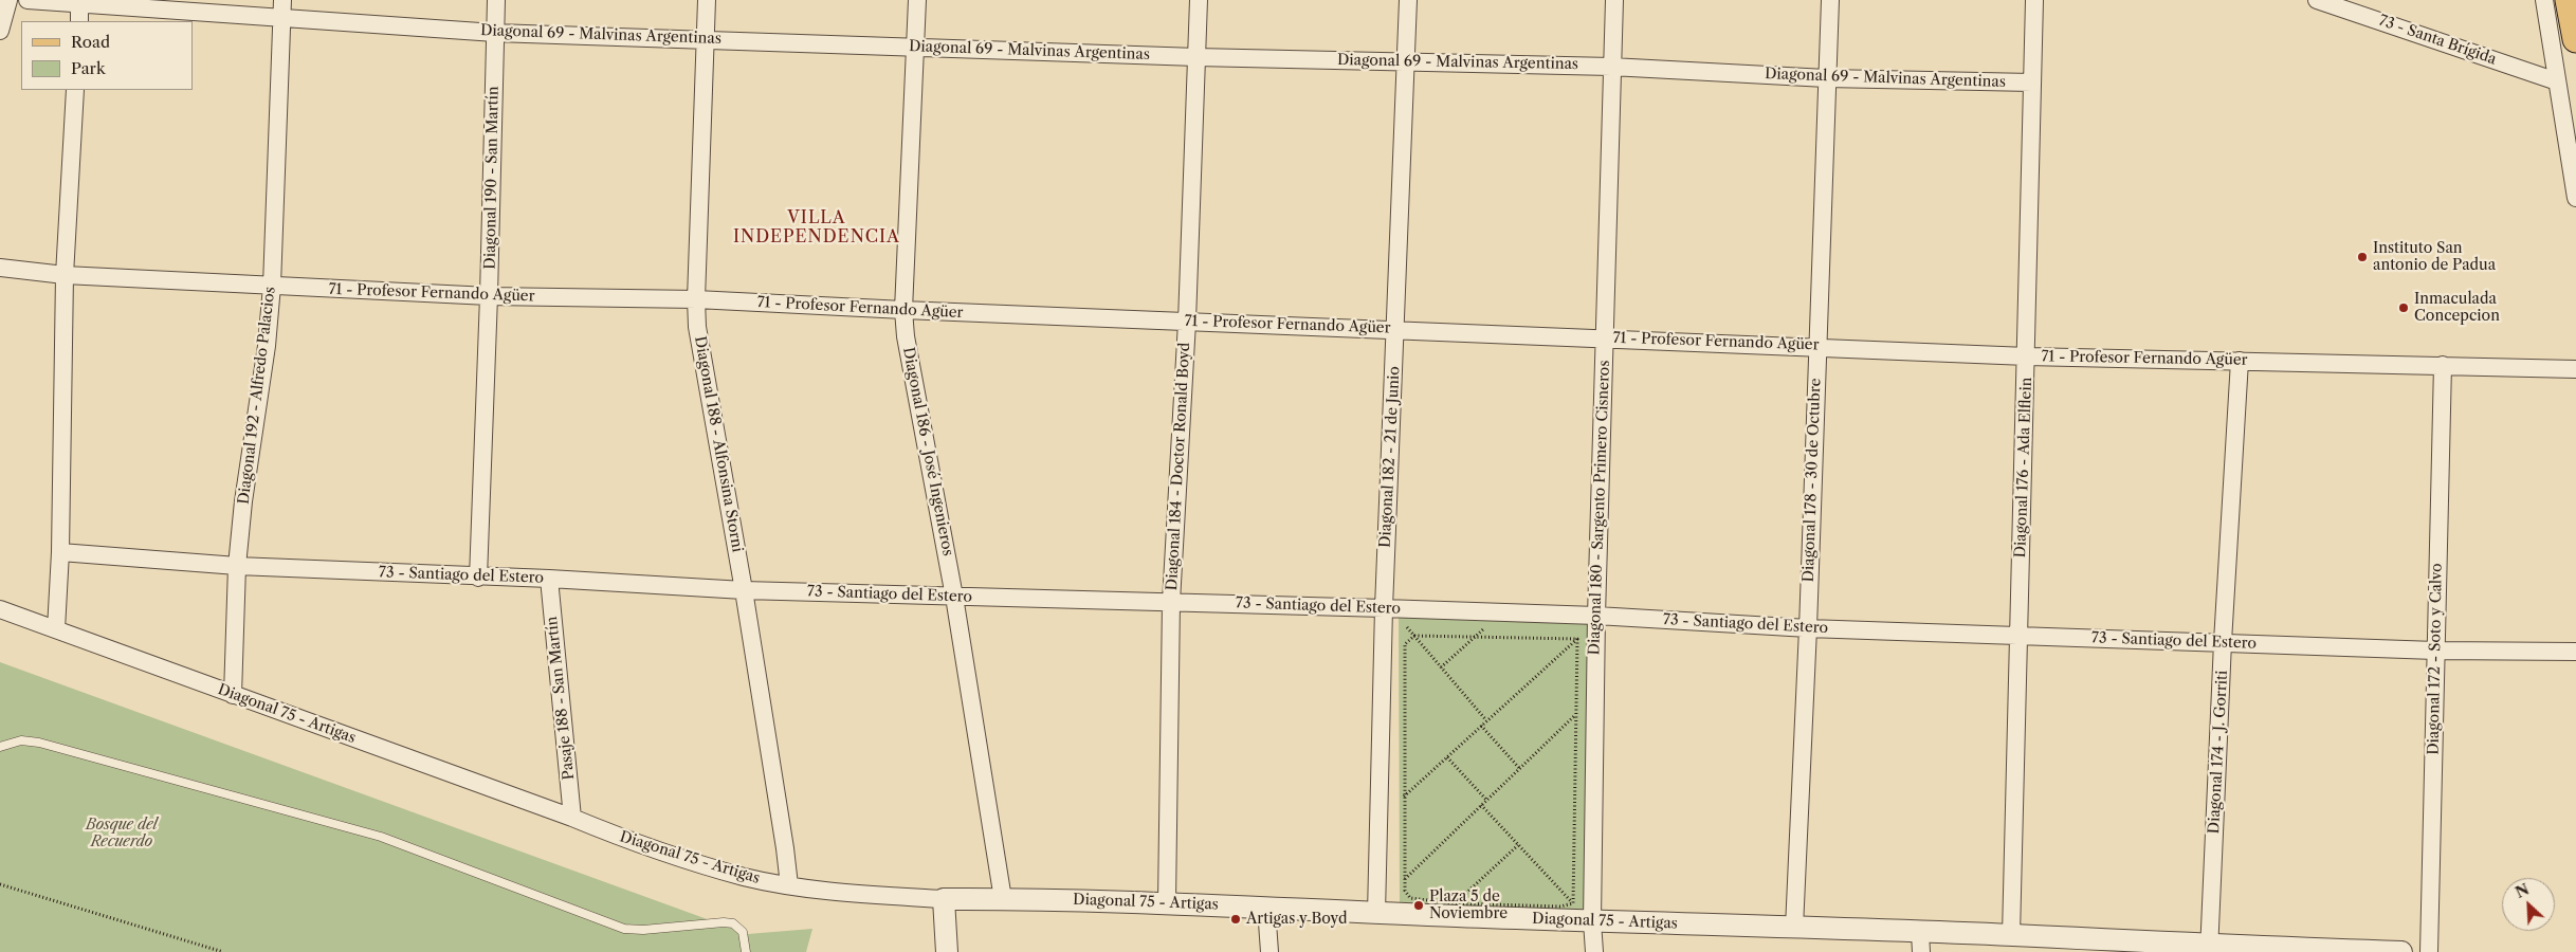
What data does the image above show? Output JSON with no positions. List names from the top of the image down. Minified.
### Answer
{"streets":{"street":["Diagonal 69 - Malvinas Argentinas","73 - Santa Brígida","Diagonal 190 - San Martín","71 - Profesor Fernando Agüer","Diagonal 192 - Alfredo Palacios","Diagonal 188 - Alfonsina Storni","Diagonal 186 - José Ingenieros","Diagonal 182 - 21 de Junio","Diagonal 184 - Doctor Ronald Boyd","Diagonal 176 - Ada Elflein","Diagonal 178 - 30 de Octubre","Diagonal 180 - Sargento Primero Cisneros","73 - Santiago del Estero","Diagonal 172 - Soto y Calvo","Pasaje 188 - San Martín","Diagonal 75 - Artigas","Diagonal 174 - J. Gorriti"]},"crossings":[["Diagonal 69 - Malvinas Argentinas","Diagonal 190 - San Martín"],["Diagonal 69 - Malvinas Argentinas","Diagonal 192 - Alfredo Palacios"],["Diagonal 69 - Malvinas Argentinas","Diagonal 188 - Alfonsina Storni"],["Diagonal 69 - Malvinas Argentinas","Diagonal 186 - José Ingenieros"],["Diagonal 69 - Malvinas Argentinas","Diagonal 182 - 21 de Junio"],["Diagonal 69 - Malvinas Argentinas","Diagonal 184 - Doctor Ronald Boyd"],["Diagonal 69 - Malvinas Argentinas","Diagonal 176 - Ada Elflein"],["Diagonal 69 - Malvinas Argentinas","Diagonal 178 - 30 de Octubre"],["Diagonal 69 - Malvinas Argentinas","Diagonal 180 - Sargento Primero Cisneros"],["Diagonal 190 - San Martín","71 - Profesor Fernando Agüer"],["Diagonal 190 - San Martín","73 - Santiago del Estero"],["71 - Profesor Fernando Agüer","Diagonal 192 - Alfredo Palacios"],["71 - Profesor Fernando Agüer","Diagonal 188 - Alfonsina Storni"],["71 - Profesor Fernando Agüer","Diagonal 186 - José Ingenieros"],["71 - Profesor Fernando Agüer","Diagonal 182 - 21 de Junio"],["71 - Profesor Fernando Agüer","Diagonal 184 - Doctor Ronald Boyd"],["71 - Profesor Fernando Agüer","Diagonal 176 - Ada Elflein"],["71 - Profesor Fernando Agüer","Diagonal 178 - 30 de Octubre"],["71 - Profesor Fernando Agüer","Diagonal 180 - Sargento Primero Cisneros"],["71 - Profesor Fernando Agüer","Diagonal 172 - Soto y Calvo"],["71 - Profesor Fernando Agüer","Diagonal 174 - J. Gorriti"],["Diagonal 192 - Alfredo Palacios","73 - Santiago del Estero"],["Diagonal 192 - Alfredo Palacios","Diagonal 75 - Artigas"],["Diagonal 188 - Alfonsina Storni","73 - Santiago del Estero"],["Diagonal 188 - Alfonsina Storni","Diagonal 75 - Artigas"],["Diagonal 186 - José Ingenieros","73 - Santiago del Estero"],["Diagonal 186 - José Ingenieros","Diagonal 75 - Artigas"],["Diagonal 182 - 21 de Junio","73 - Santiago del Estero"],["Diagonal 182 - 21 de Junio","Diagonal 75 - Artigas"],["Diagonal 184 - Doctor Ronald Boyd","73 - Santiago del Estero"],["Diagonal 184 - Doctor Ronald Boyd","Diagonal 75 - Artigas"],["Diagonal 176 - Ada Elflein","73 - Santiago del Estero"],["Diagonal 176 - Ada Elflein","Diagonal 75 - Artigas"],["Diagonal 178 - 30 de Octubre","73 - Santiago del Estero"],["Diagonal 178 - 30 de Octubre","Diagonal 75 - Artigas"],["Diagonal 180 - Sargento Primero Cisneros","73 - Santiago del Estero"],["Diagonal 180 - Sargento Primero Cisneros","Diagonal 75 - Artigas"],["73 - Santiago del Estero","Diagonal 172 - Soto y Calvo"],["73 - Santiago del Estero","Pasaje 188 - San Martín"],["73 - Santiago del Estero","Diagonal 174 - J. Gorriti"],["Pasaje 188 - San Martín","Diagonal 75 - Artigas"],["Diagonal 75 - Artigas","Diagonal 174 - J. Gorriti"]],"districts":["VILLA INDEPENDENCIA"],"parks":["Bosque del Recuerdo"],"places":["Instituto San antonio de Padua","Inmaculada Concepcion","Plaza 5 de Noviembre","Artigas y Boyd"],"legend":["Road","Park"],"north":"top left"}
